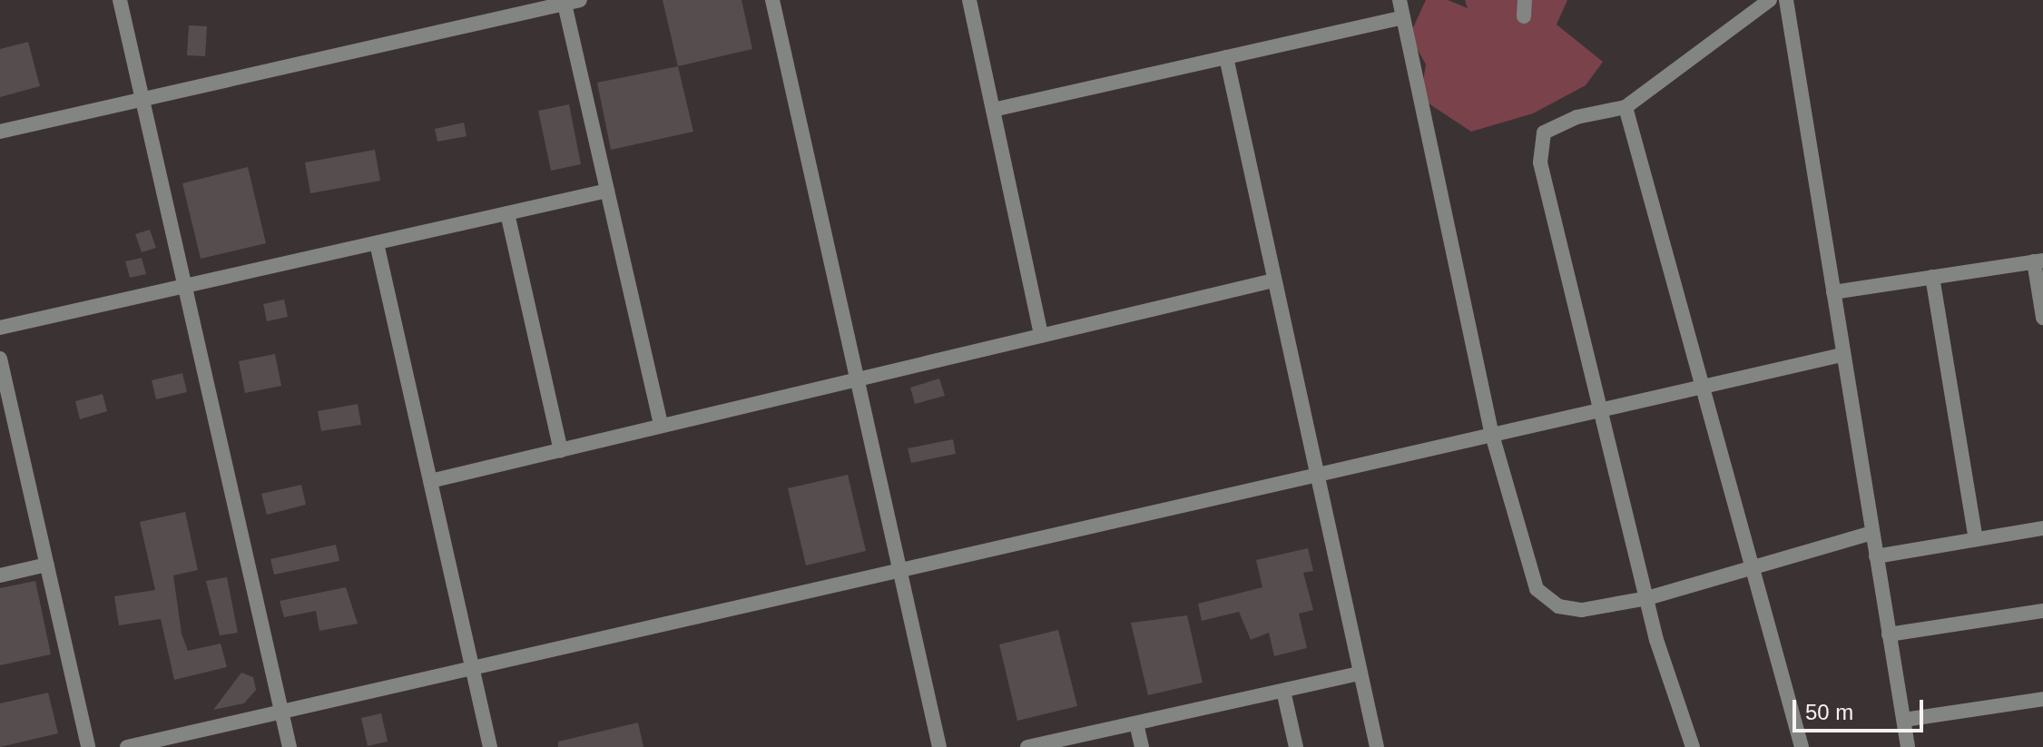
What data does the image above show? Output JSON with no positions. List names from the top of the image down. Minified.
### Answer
{"scale_bar":"50 m"}
